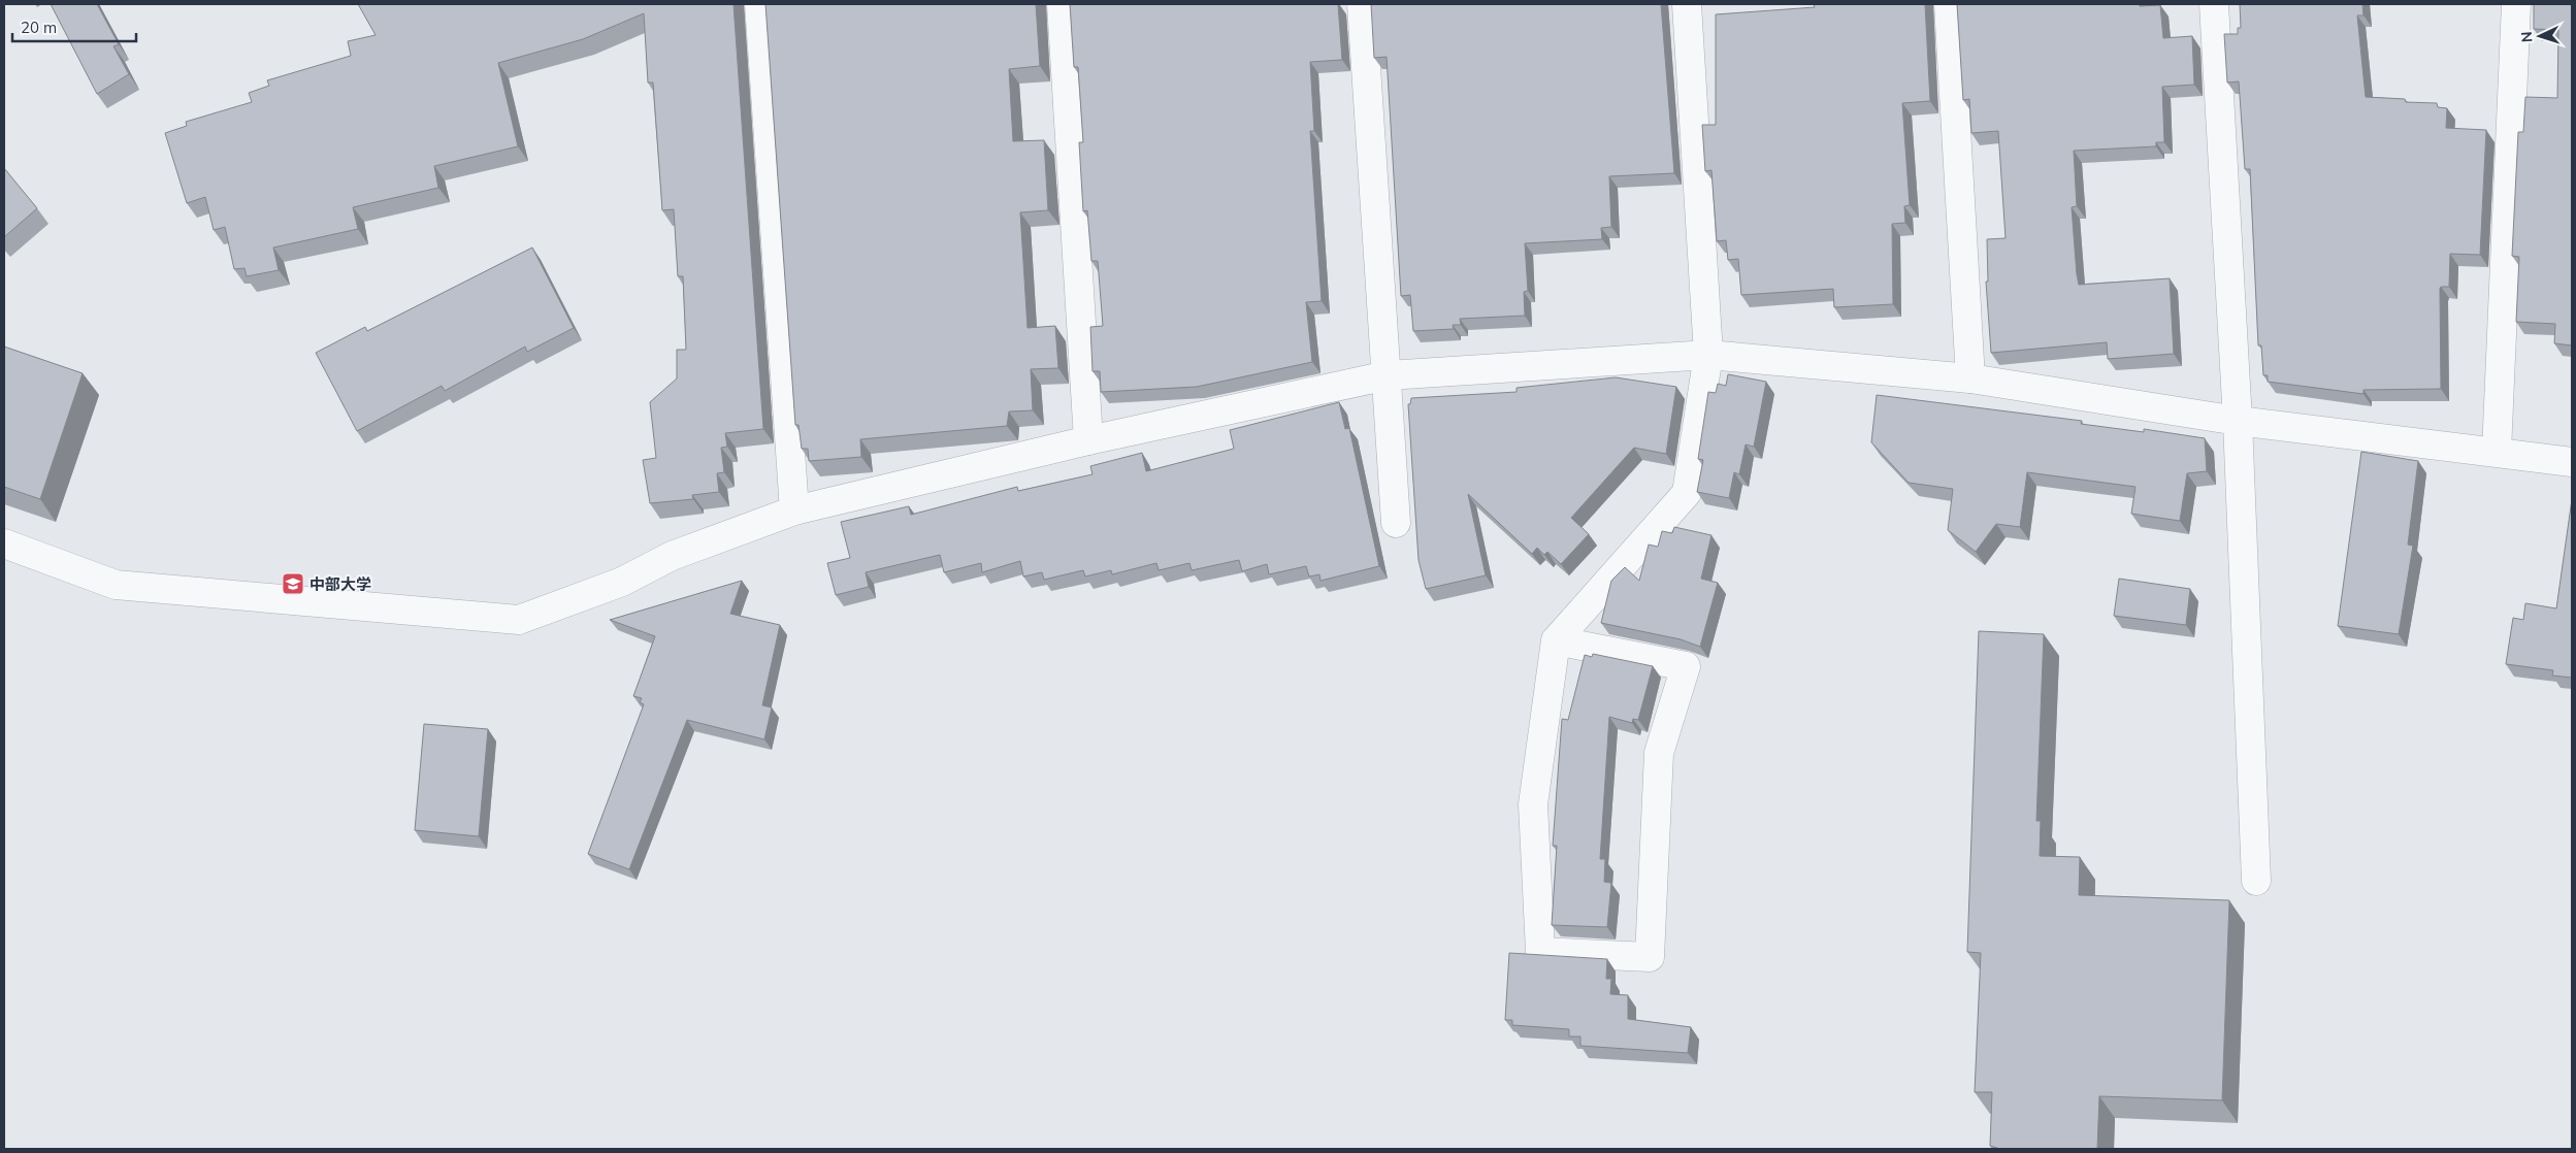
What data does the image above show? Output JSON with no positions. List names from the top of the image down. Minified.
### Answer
{"places":{"school or university":["中部大学"]},"scale_bar":"20 m","north":"left"}
